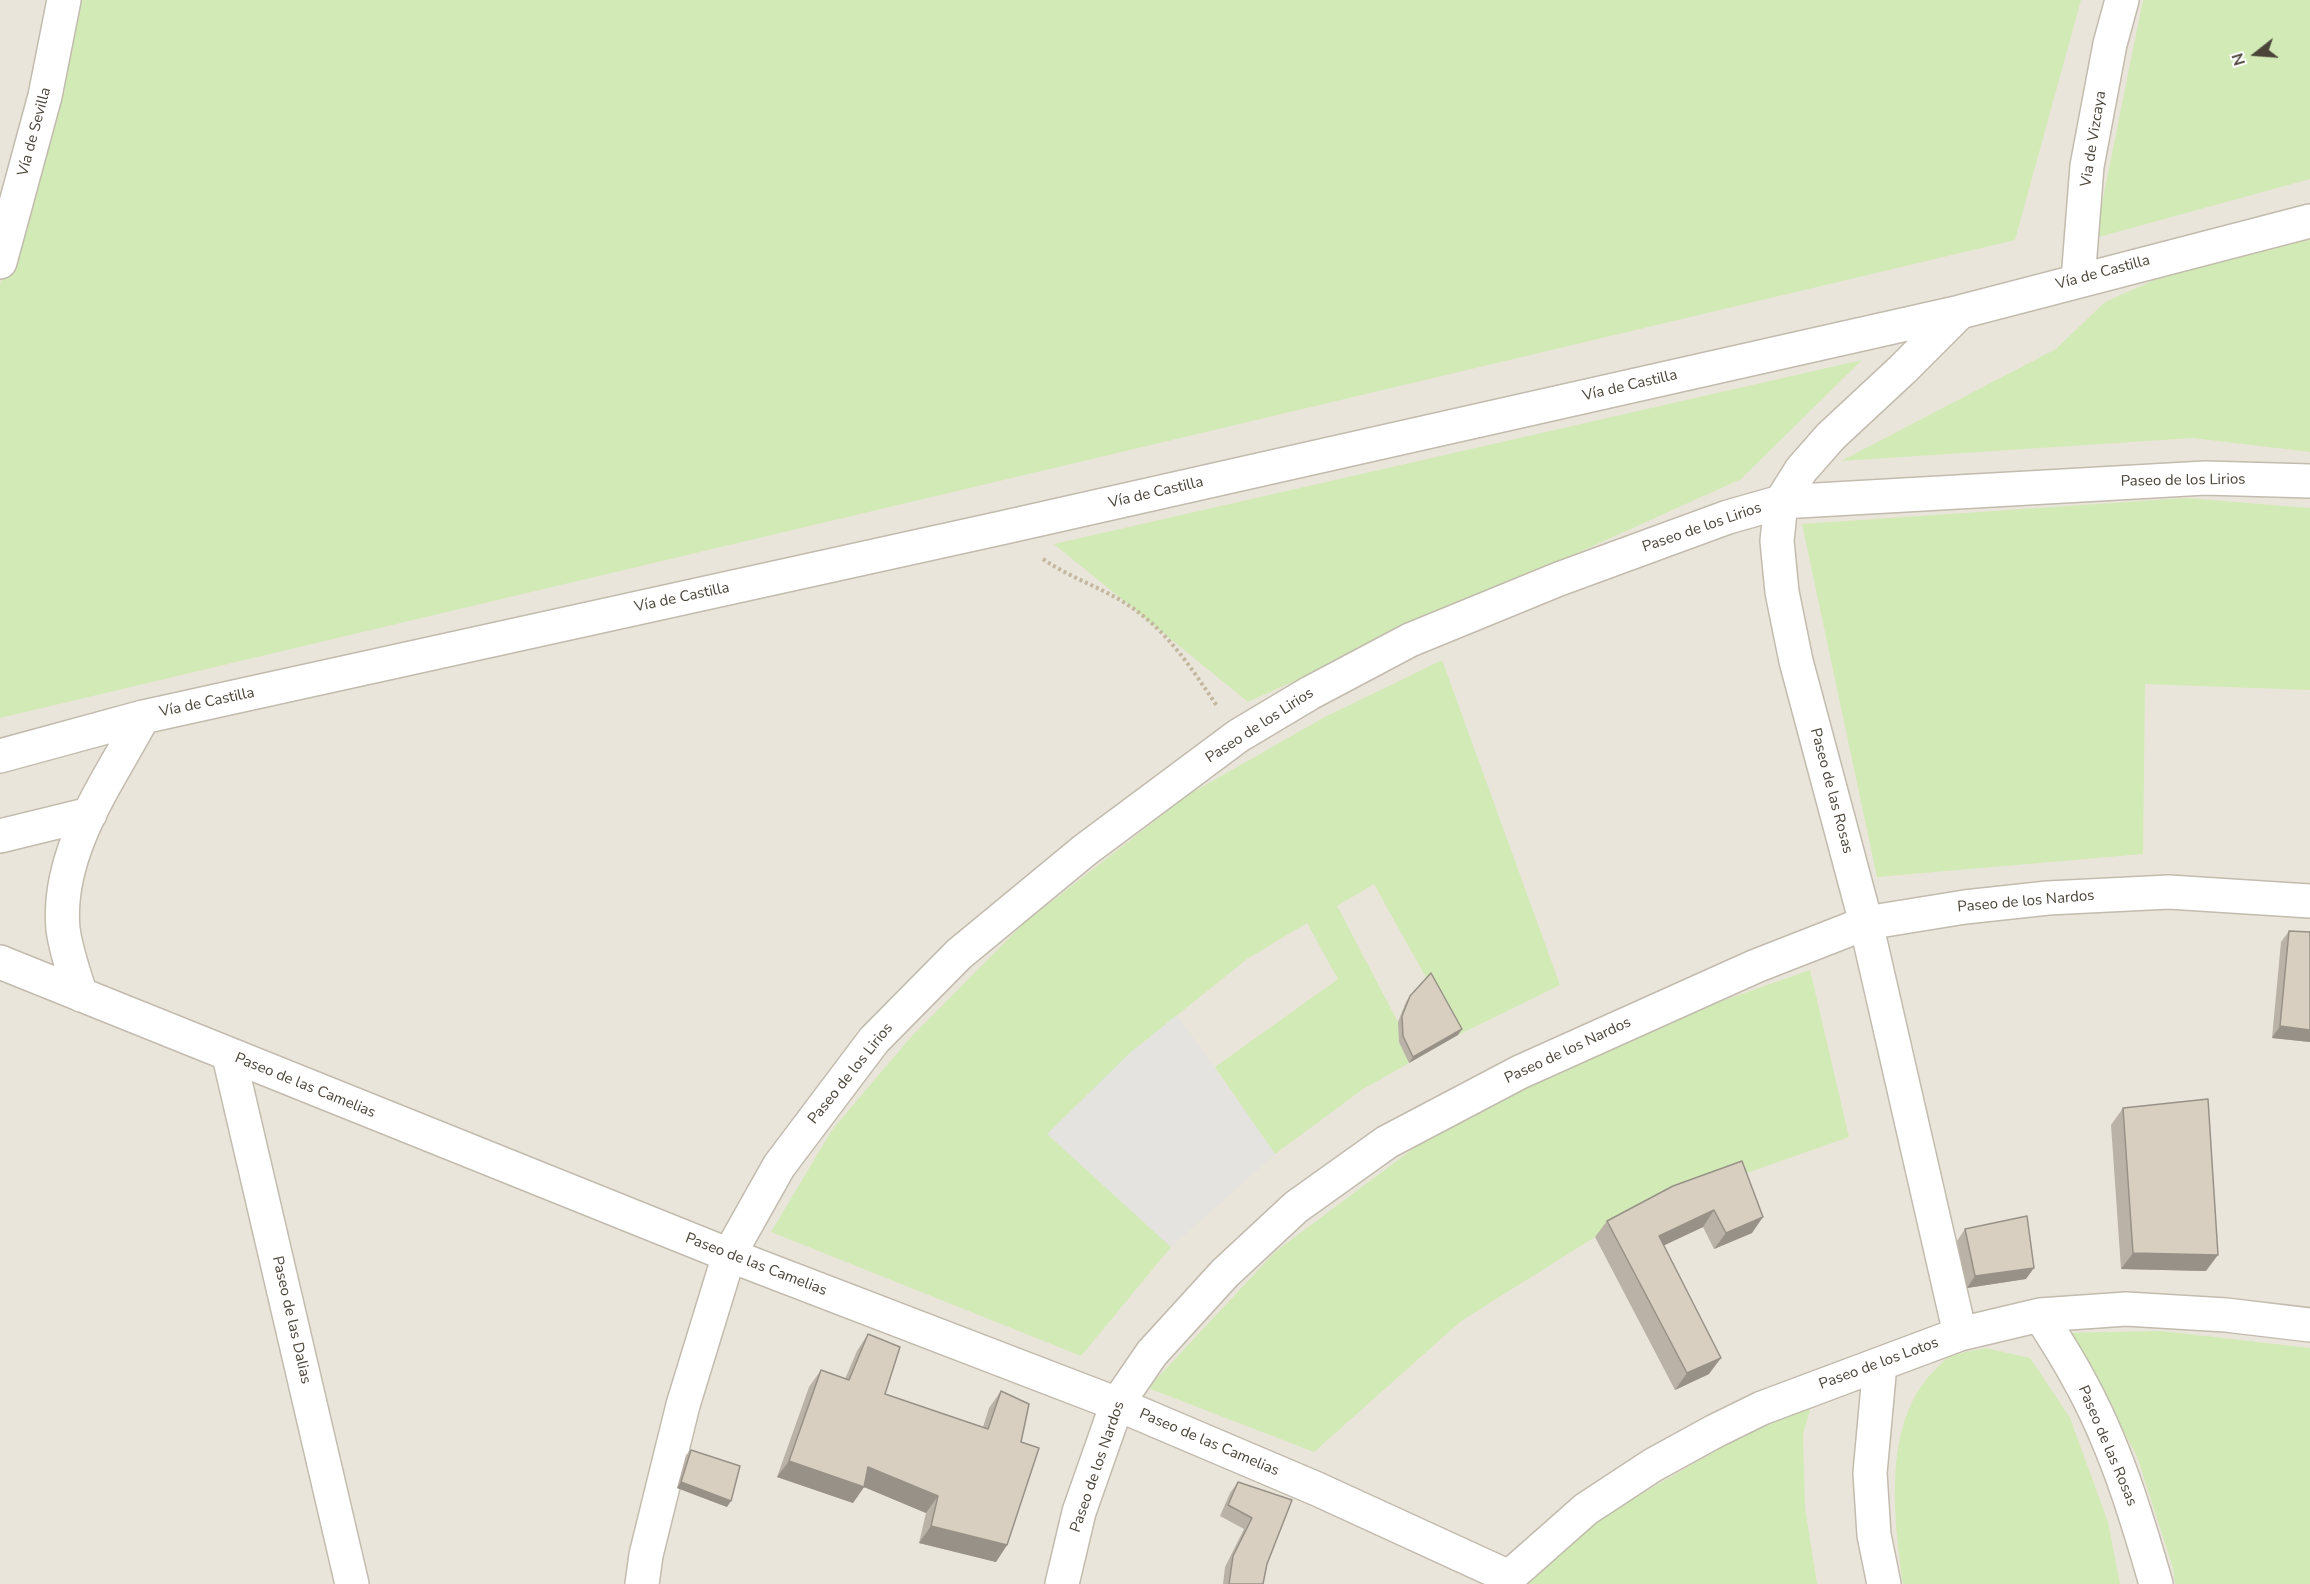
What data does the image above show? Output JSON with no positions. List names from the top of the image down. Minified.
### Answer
{"streets":{"street":["Vía de Sevilla","Via de Vizcaya","Vía de Castilla","Paseo de los Lirios","Paseo de las Rosas","Paseo de los Nardos","Paseo de las Camelias","Paseo de las Dalias","Paseo de los Lotos"]},"crossings":[["Via de Vizcaya","Vía de Castilla"],["Vía de Castilla","Paseo de las Rosas"],["Paseo de los Lirios","Paseo de las Rosas"],["Paseo de los Lirios","Paseo de las Camelias"],["Paseo de las Rosas","Paseo de los Nardos"],["Paseo de las Rosas","Paseo de los Lotos"],["Paseo de los Nardos","Paseo de las Camelias"],["Paseo de las Camelias","Paseo de las Dalias"],["Paseo de las Camelias","Paseo de los Lotos"]],"north":"left"}
